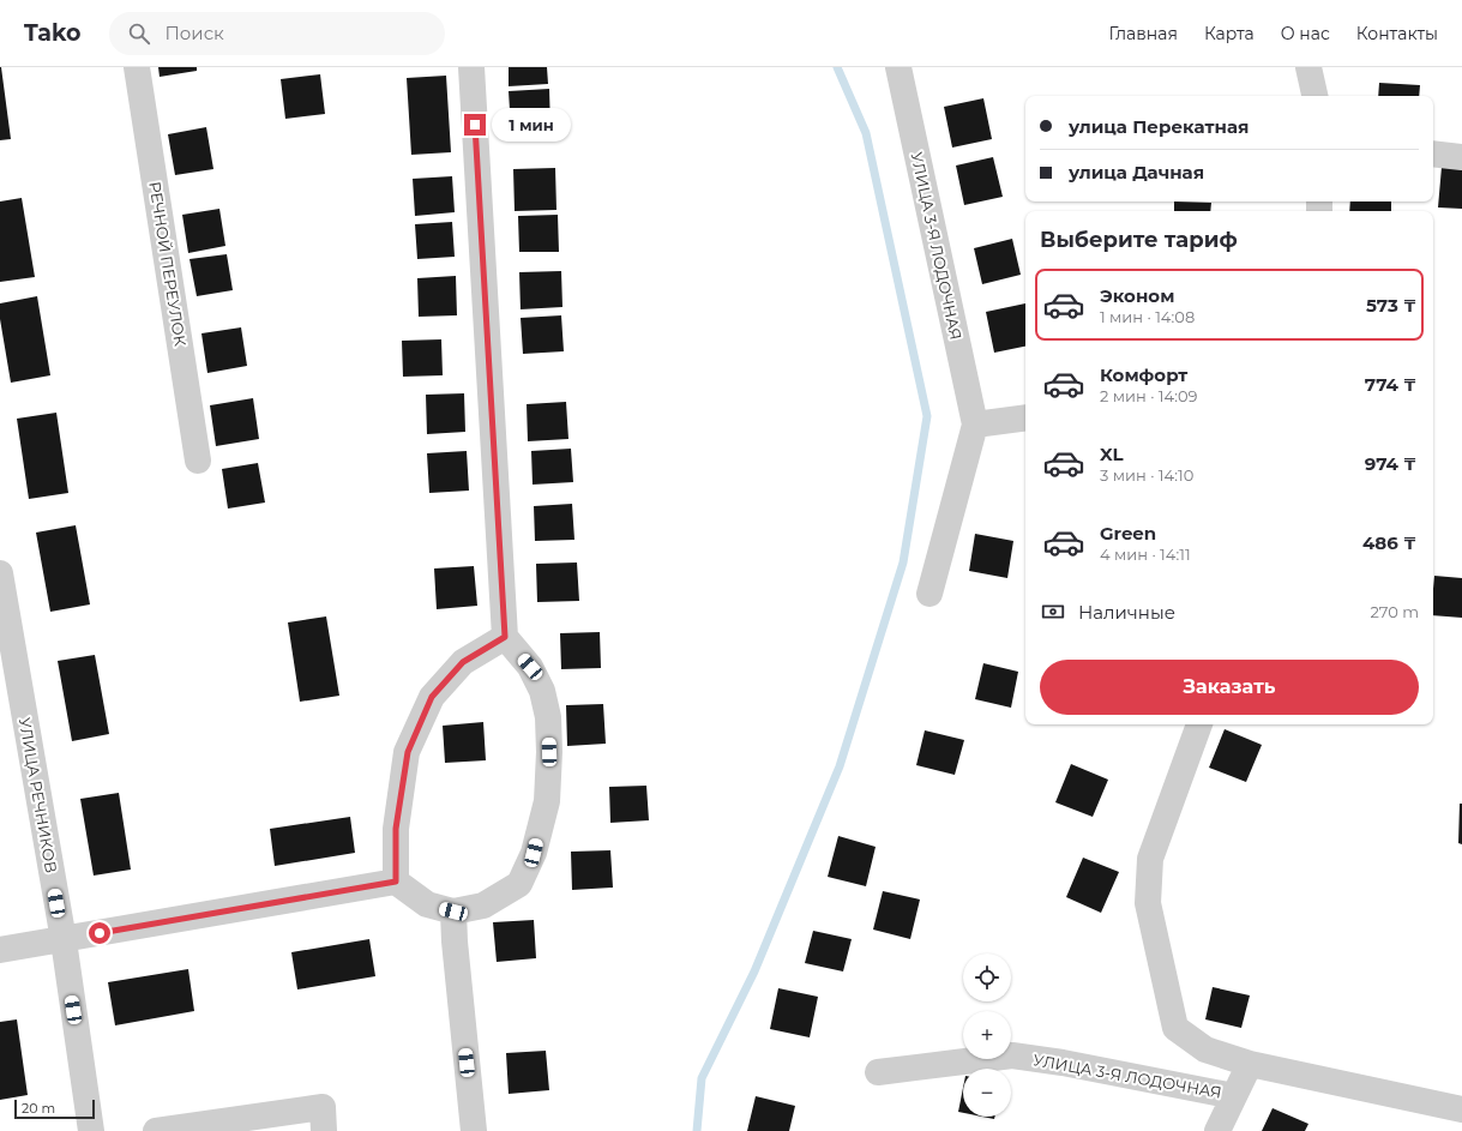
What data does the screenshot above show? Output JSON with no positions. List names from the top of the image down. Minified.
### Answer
{"streets":{"street":["УЛИЦА 3-Я ЛОДОЧНАЯ","РЕЧНОЙ ПЕРЕУЛОК","УЛИЦА РЕЧНИКОВ"]},"scale_bar":"20 m","page":{"header":"Tako","search":"Поиск","nav":["Главная","Карта","О нас","Контакты"],"banner":["улица Перекатная","улица Дачная"],"bubble":"1 мин","heading":"Выберите тариф","list":[{"name":"Эконом","note":"1 мин · 14:08","value":"573 ₸"},{"name":"Комфорт","note":"2 мин · 14:09","value":"774 ₸"},{"name":"XL","note":"3 мин · 14:10","value":"974 ₸"},{"name":"Green","note":"4 мин · 14:11","value":"486 ₸"}],"pay":["Наличные","270 m"],"buttons":"Заказать","map_buttons":["+","−"],"scale":"20 m"}}
